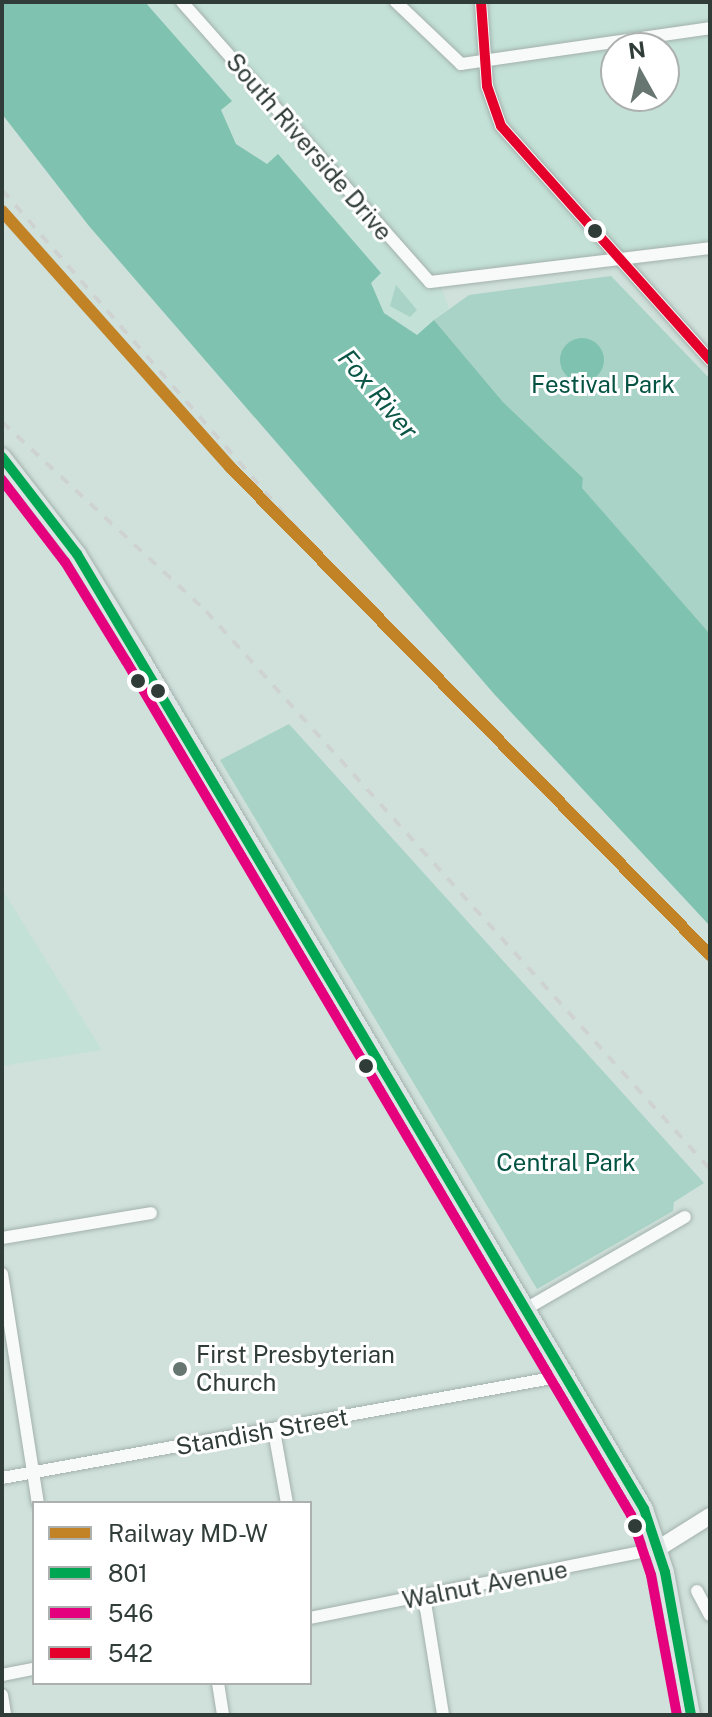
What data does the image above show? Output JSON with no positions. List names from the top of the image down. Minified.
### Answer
{"streets":{"street":["South Riverside Drive","Standish Street","Walnut Avenue"]},"water":["Fox River"],"parks":["Festival Park","Central Park"],"places":["First Presbyterian Church"],"lines":["transit line 542","rail line MD-W","transit line 801","transit line 546"],"legend":["Railway MD-W","801","546","542"],"north":"top"}
